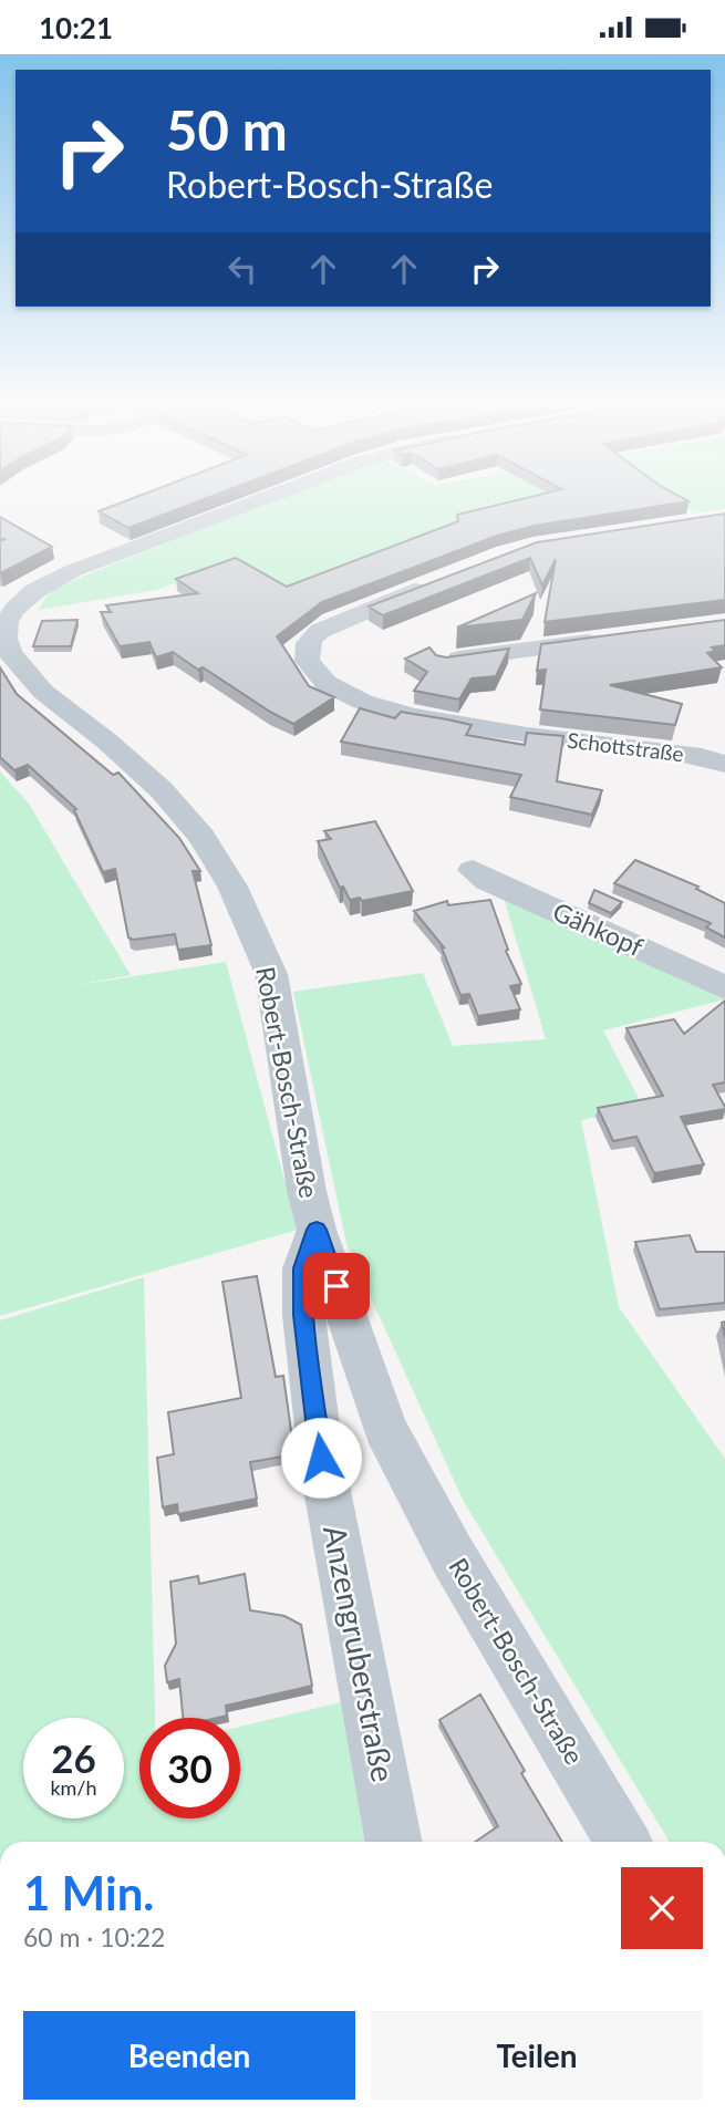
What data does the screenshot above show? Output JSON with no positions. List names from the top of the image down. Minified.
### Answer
{"streets":{"street":["Schottstraße","Gähkopf","Robert-Bosch-Straße","Anzengruberstraße"]},"crossings":[["Robert-Bosch-Straße","Anzengruberstraße"]],"page":{"status":"10:21","turn":["50 m","Robert-Bosch-Straße"],"speed":"26 km/h","limit":"30","heading":["1 Min.","60 m · 10:22"],"buttons":["Beenden","Teilen"]}}
